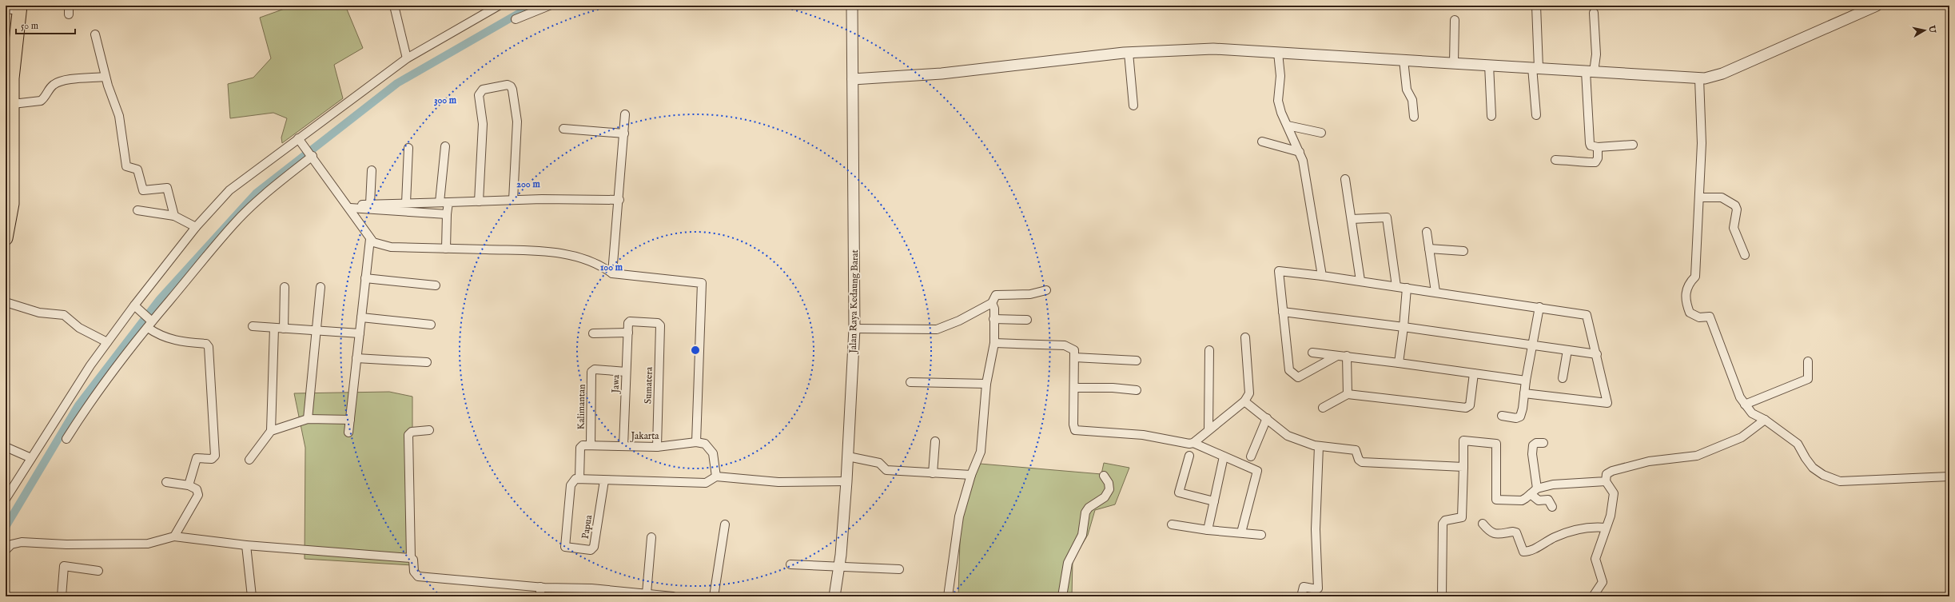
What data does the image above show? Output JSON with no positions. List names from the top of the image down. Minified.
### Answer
{"streets":{"street":["Jalan Raya Kedaung Barat","Jawa","Sumatera","Kalimantan","Jakarta","Papua"]},"crossings":[["Jawa","Sumatera"],["Jawa","Kalimantan"],["Jawa","Jakarta"],["Sumatera","Jakarta"],["Kalimantan","Jakarta"]],"scale_bar":"50 m","north":"right","rings":["300 m","200 m","100 m"]}
